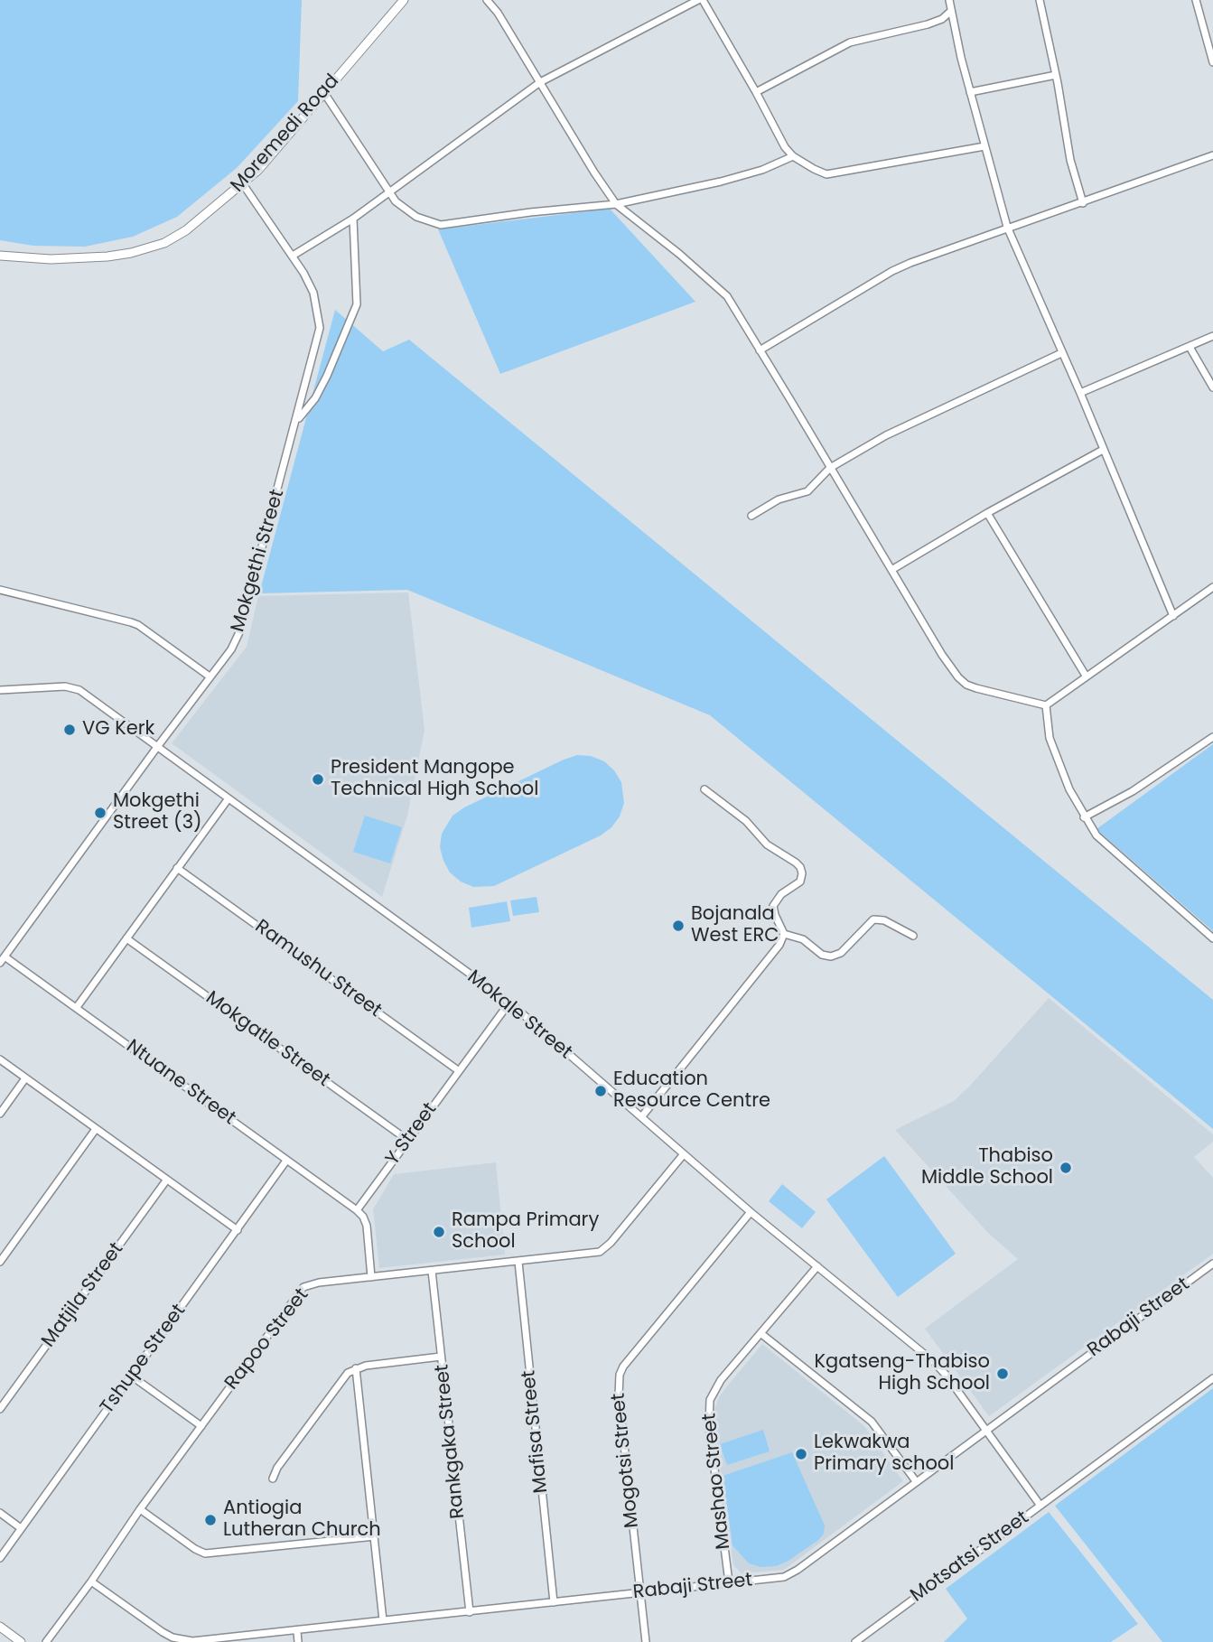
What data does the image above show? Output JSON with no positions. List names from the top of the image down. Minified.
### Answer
{"streets":{"street":["Moremedi Road","Mokgethi Street","Ramushu Street","Mokale Street","Mokgatle Street","Ntuane Street","Y Street","Matjila Street","Rabaji Street","Rapoo Street","Tshupe Street","Mafisa Street","Rankgaka Street","Mogotsi Street","Mashao Street","Motsatsi Street"]},"crossings":[["Moremedi Road","Mokgethi Street"],["Mokgethi Street","Mokale Street"],["Mokgethi Street","Ntuane Street"],["Ramushu Street","Y Street"],["Mokale Street","Y Street"],["Mokale Street","Rabaji Street"],["Mokale Street","Rapoo Street"],["Mokale Street","Mogotsi Street"],["Mokale Street","Mashao Street"],["Mokale Street","Motsatsi Street"],["Mokgatle Street","Y Street"],["Ntuane Street","Y Street"],["Ntuane Street","Tshupe Street"],["Rabaji Street","Rapoo Street"],["Rabaji Street","Mafisa Street"],["Rabaji Street","Rankgaka Street"],["Rabaji Street","Mogotsi Street"],["Rabaji Street","Mashao Street"],["Rabaji Street","Motsatsi Street"],["Rapoo Street","Mafisa Street"],["Rapoo Street","Rankgaka Street"]],"places":["VG Kerk","President Mangope Technical High School","Mokgethi Street (3)","Bojanala West ERC","Education Resource Centre","Thabiso Middle School","Rampa Primary School","Kgatseng-Thabiso High School","Lekwakwa Primary school","Antiogia Lutheran Church"]}
